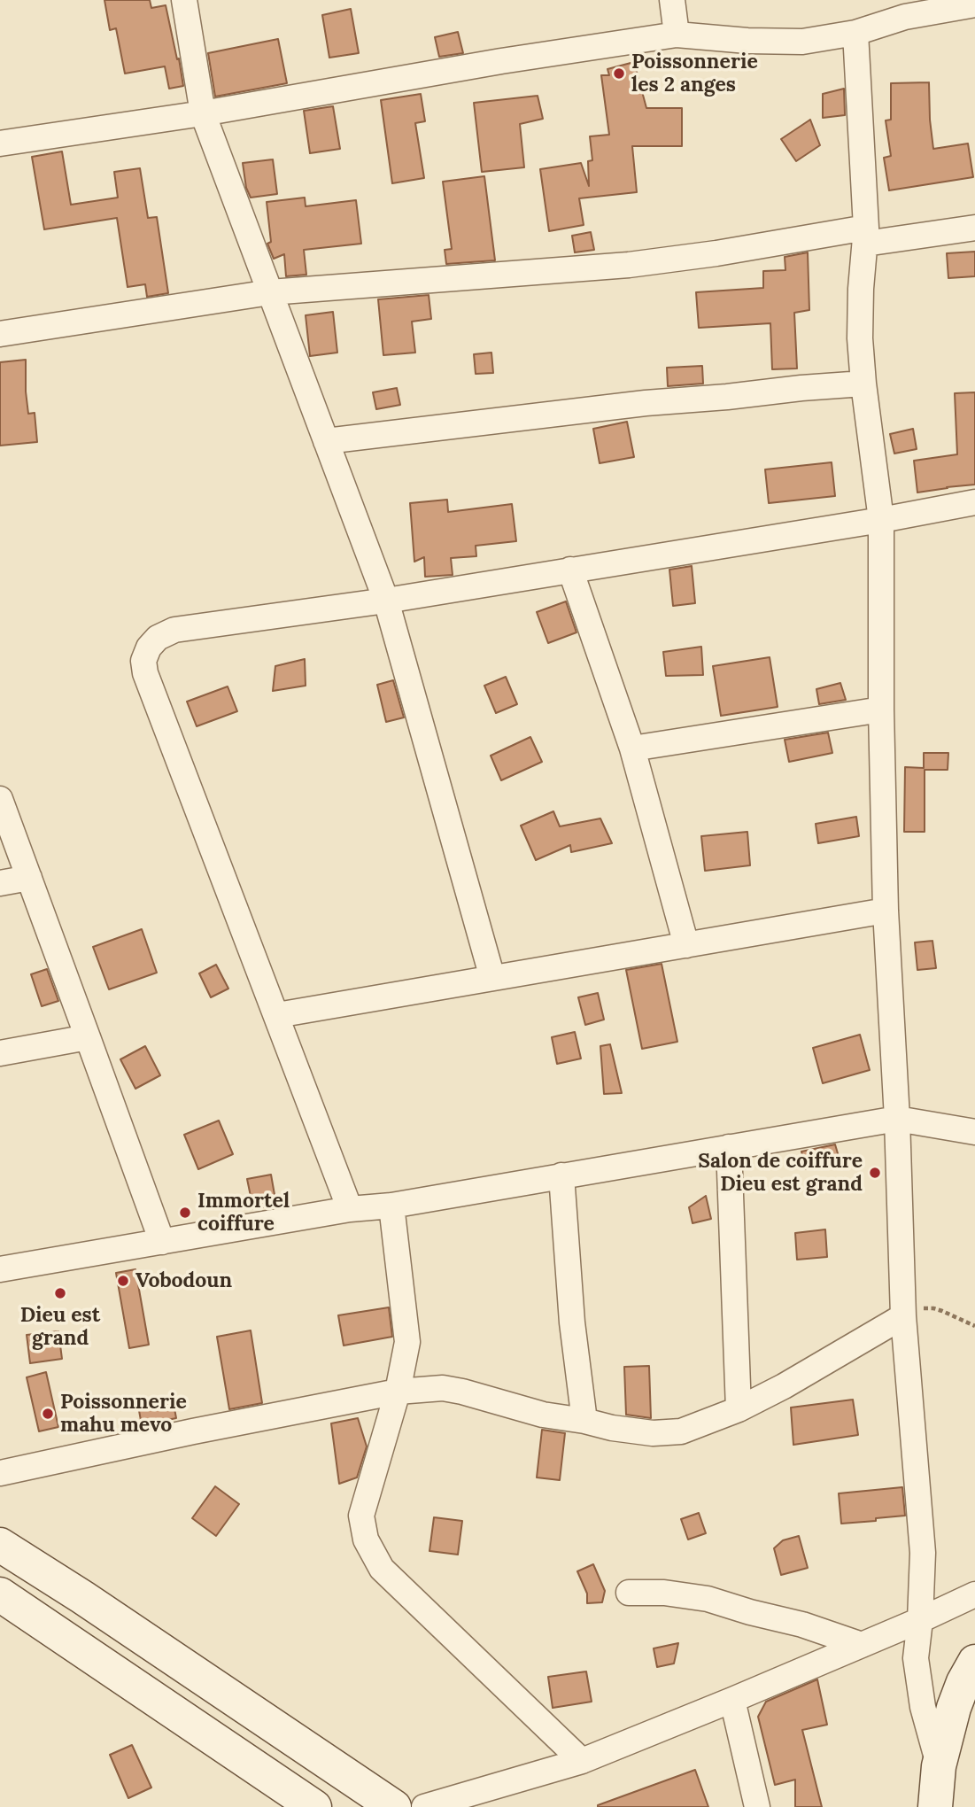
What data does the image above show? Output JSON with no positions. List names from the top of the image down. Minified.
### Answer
{"places":["Poissonnerie les 2 anges","Salon de coiffure Dieu est grand","Immortel coiffure","Vobodoun","Dieu est grand","Poissonnerie mahu mevo"]}
